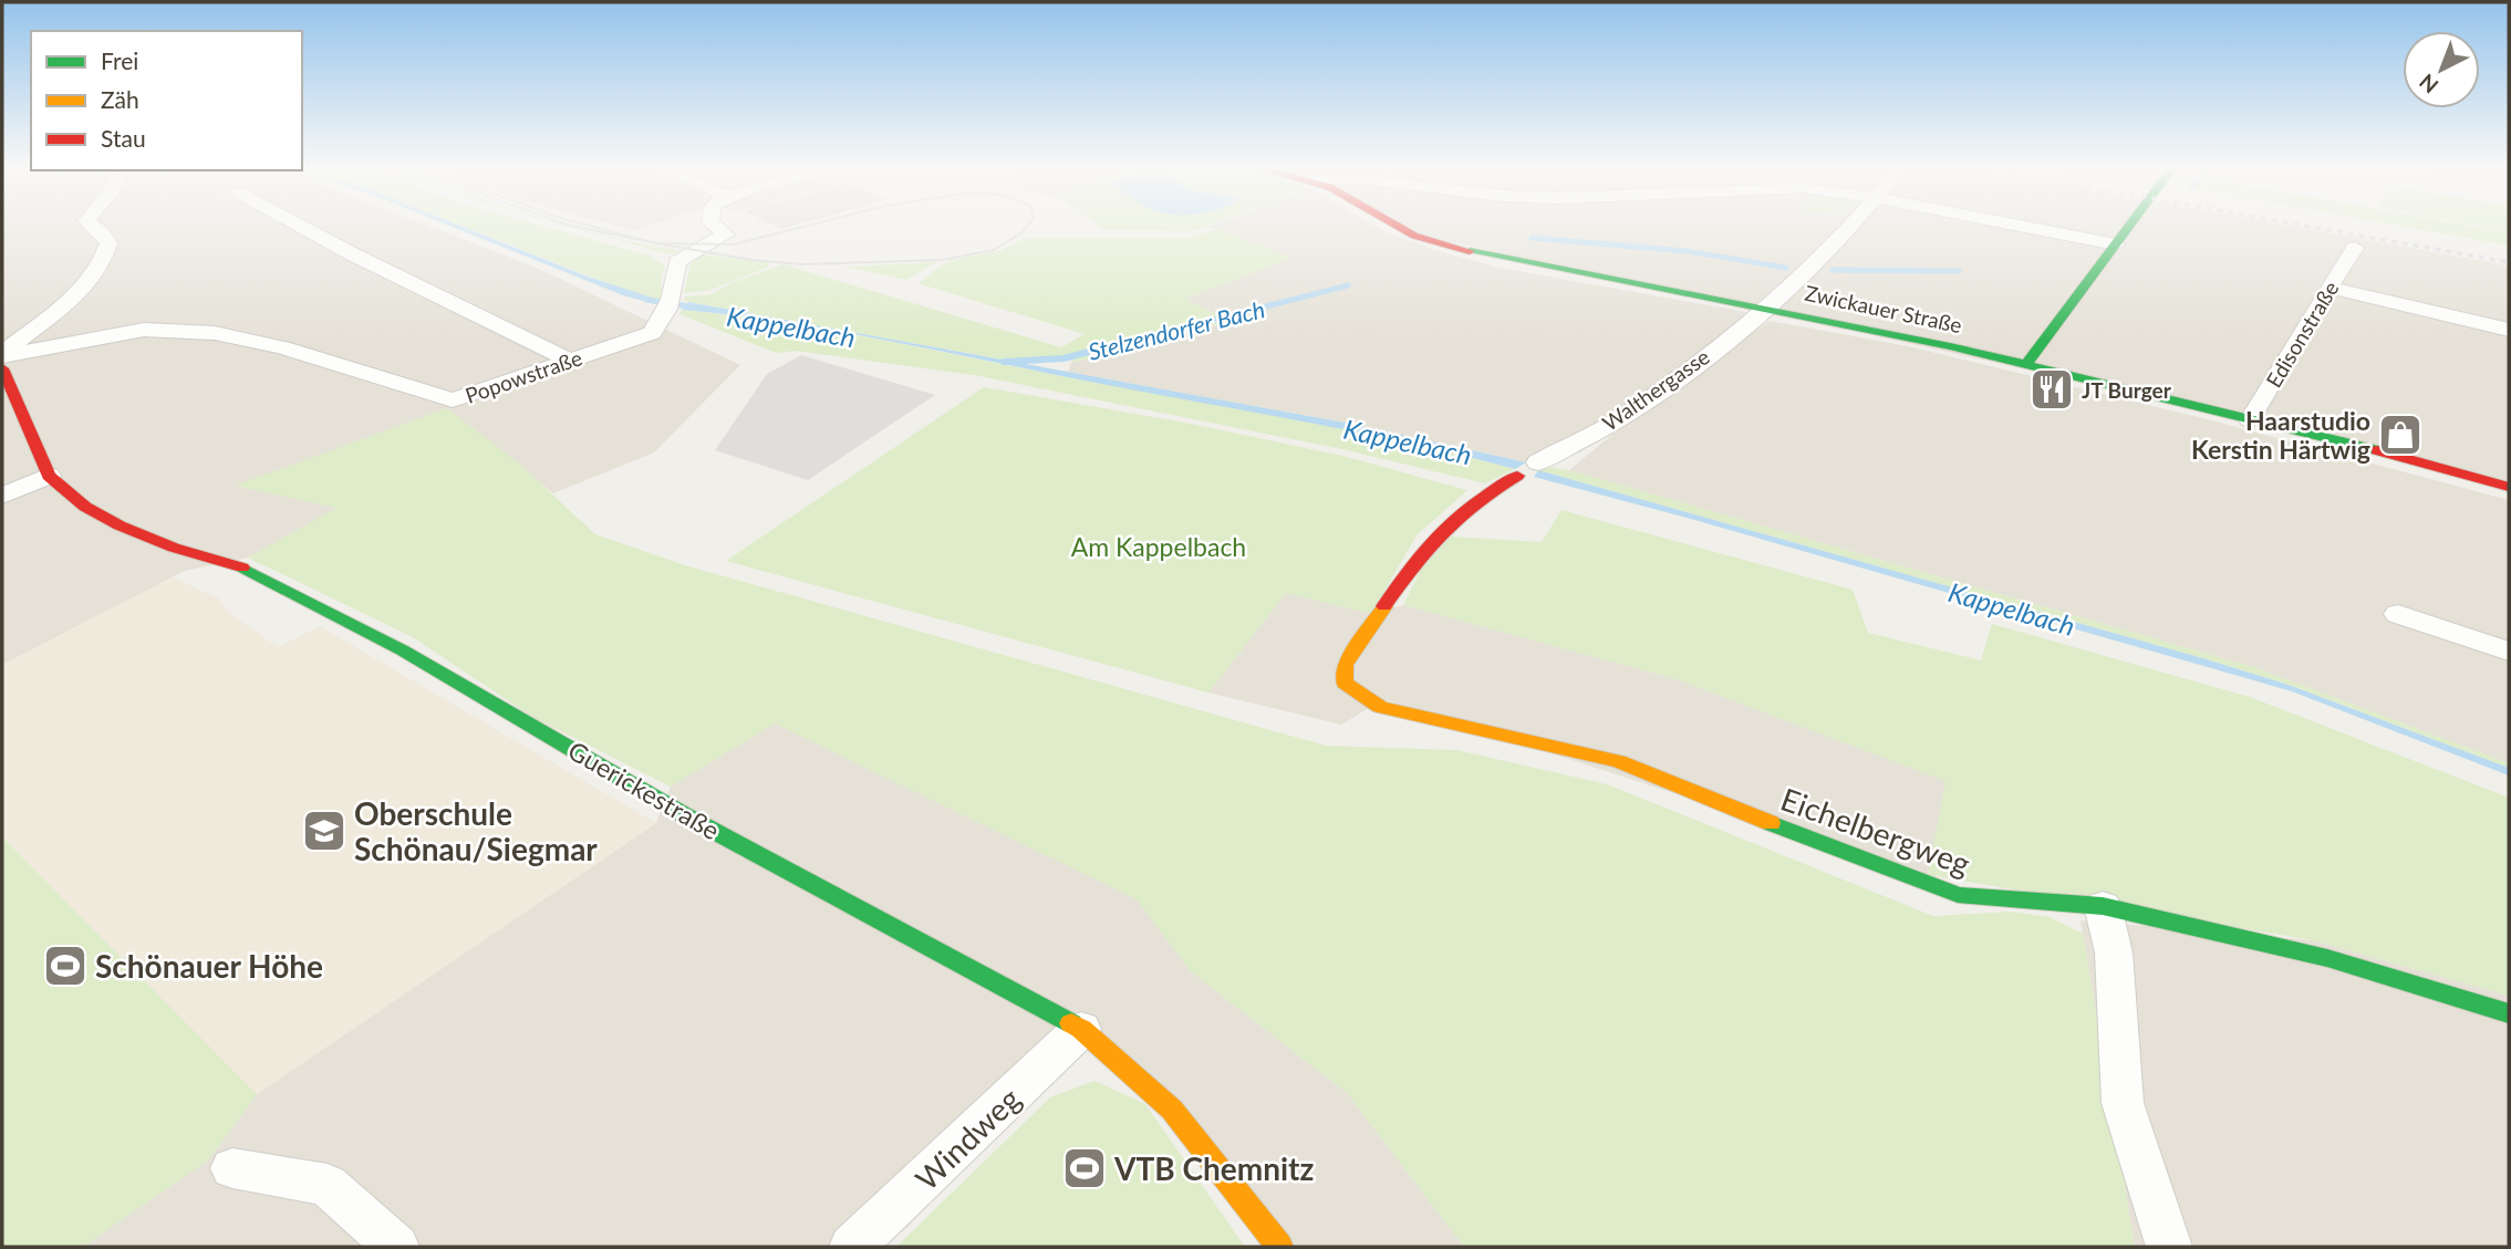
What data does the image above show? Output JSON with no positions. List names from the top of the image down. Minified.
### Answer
{"streets":{"street":["Zwickauer Straße","Edisonstraße","Popowstraße","Walthergasse","Guerickestraße","Eichelbergweg","Windweg"]},"crossings":[["Zwickauer Straße","Edisonstraße"],["Zwickauer Straße","Walthergasse"],["Guerickestraße","Windweg"]],"water":["Kappelbach","Stelzendorfer Bach"],"parks":["Am Kappelbach"],"places":{"restaurant":["JT Burger"],"shop":["Haarstudio Kerstin Härtwig"],"school or university":["Oberschule Schönau/Siegmar"],"sports":["Schönauer Höhe","VTB Chemnitz"]},"legend":["Frei","Zäh","Stau"],"north":"bottom left"}
